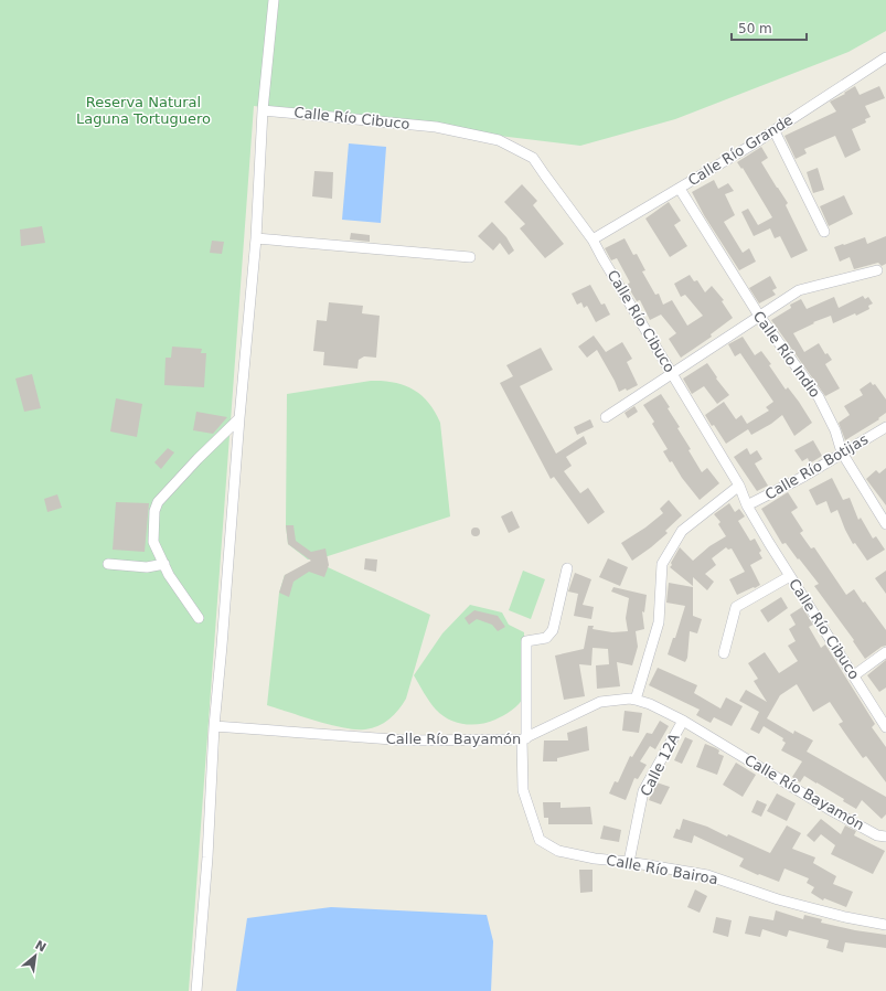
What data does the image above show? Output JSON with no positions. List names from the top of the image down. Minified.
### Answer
{"streets":{"street":["Calle Río Cibuco","Calle Río Grande","Calle Río Indio","Calle Río Botijas","Calle Río Bayamón","Calle 12A","Calle Río Bairoa"]},"crossings":[["Calle Río Cibuco","Calle Río Grande"],["Calle Río Cibuco","Calle Río Botijas"],["Calle Río Grande","Calle Río Indio"],["Calle Río Indio","Calle Río Botijas"],["Calle Río Bayamón","Calle 12A"],["Calle Río Bayamón","Calle Río Bairoa"],["Calle 12A","Calle Río Bairoa"]],"parks":["Reserva Natural Laguna Tortuguero"],"scale_bar":"50 m","north":"top right"}
